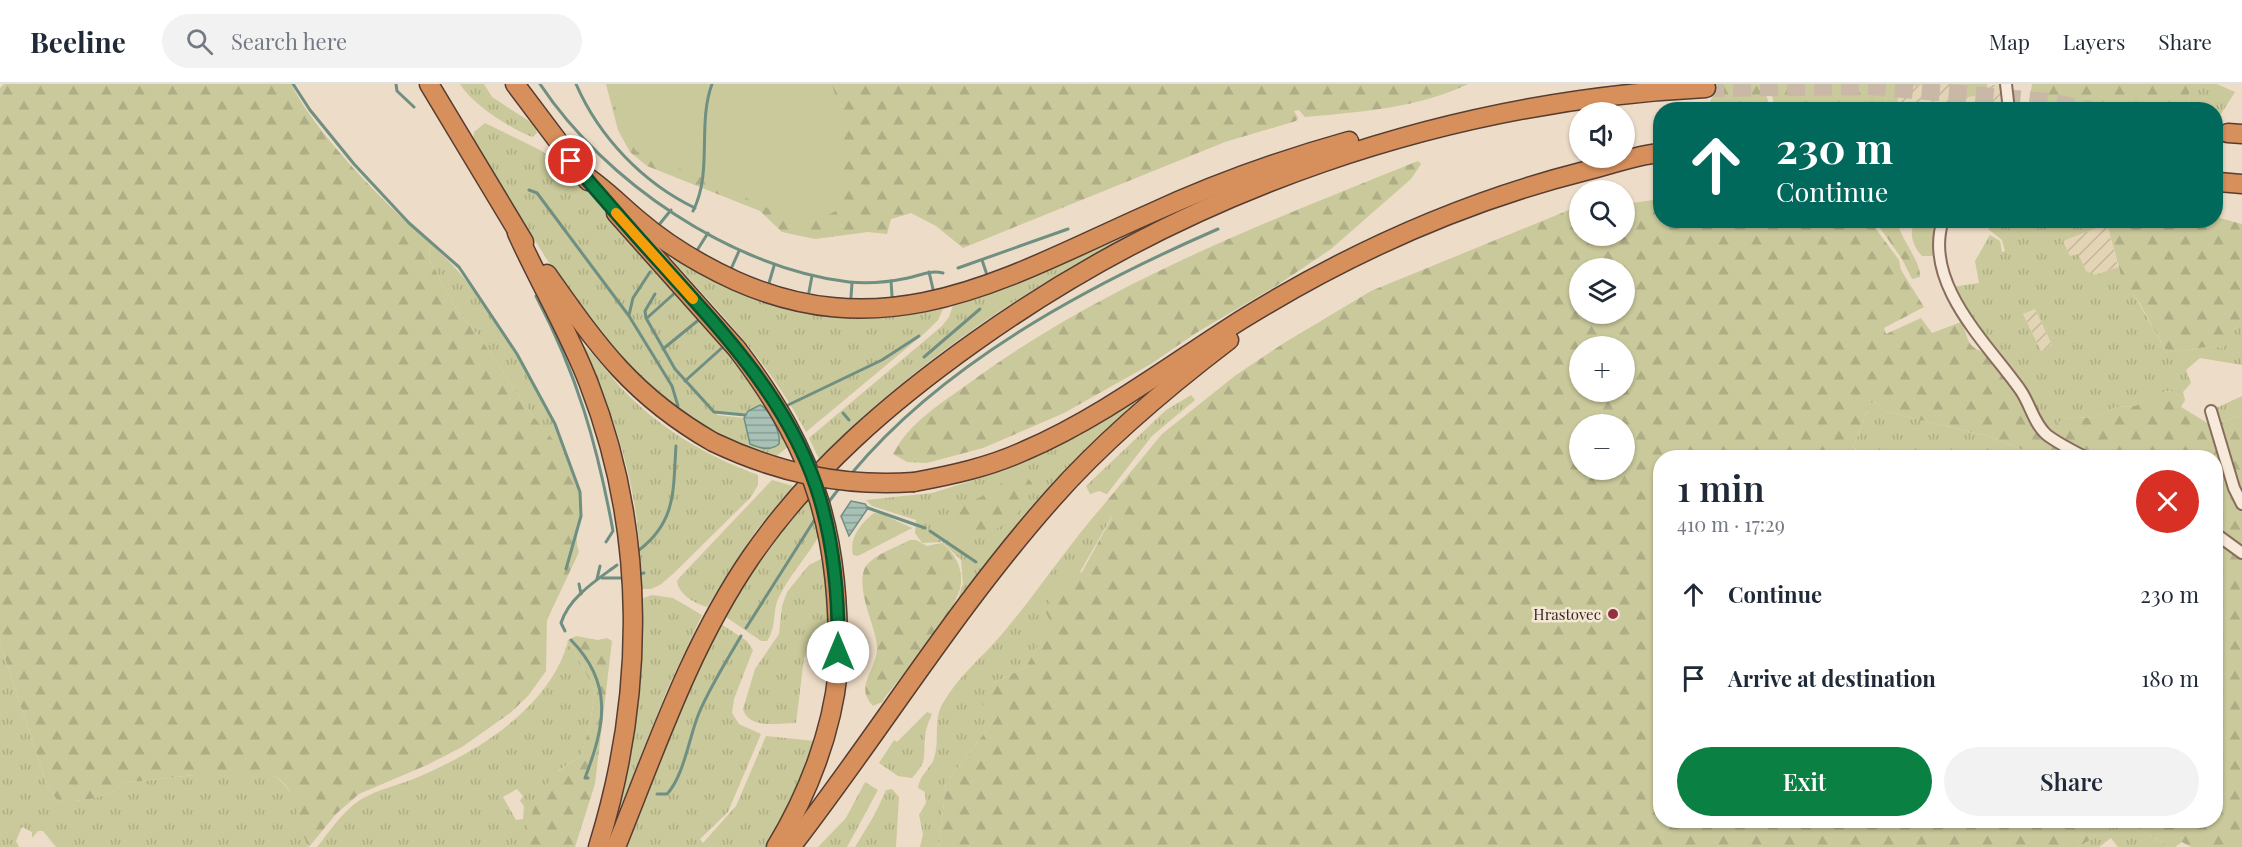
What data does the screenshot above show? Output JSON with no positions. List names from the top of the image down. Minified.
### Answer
{"places":["Hrastovec"],"page":{"header":"Beeline","search":"Search here","nav":["Map","Layers","Share"],"map_buttons":["+","−"],"turn":["230 m","Continue"],"heading":["1 min","410 m · 17:29"],"list":[{"name":"Continue","value":"230 m"},{"name":"Arrive at destination","value":"180 m"}],"buttons":["Exit","Share"]}}
